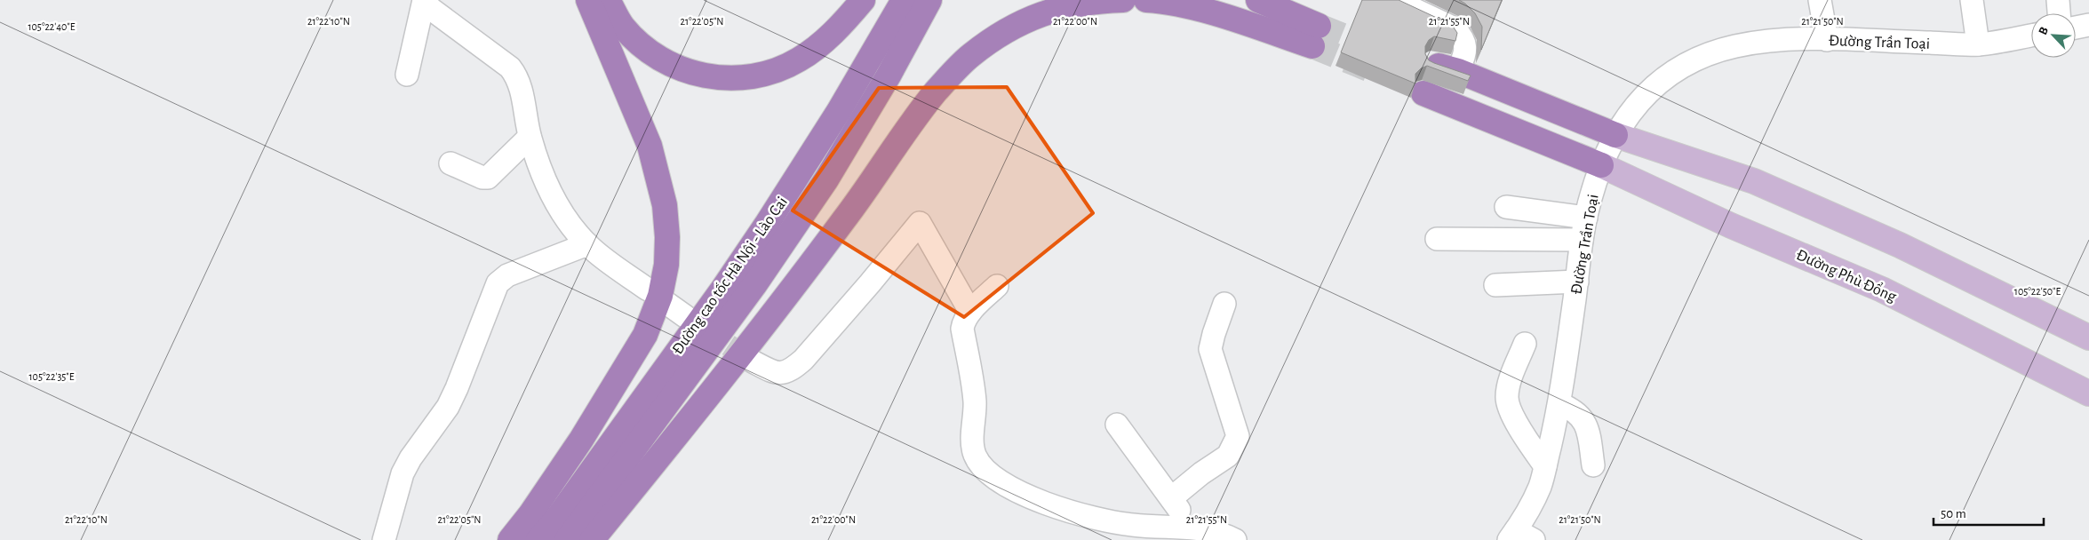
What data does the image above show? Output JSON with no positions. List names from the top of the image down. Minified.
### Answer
{"streets":{"highway":["Đường cao tốc Hà Nội - Lào Cai"],"main road":["Đường Phù Đổng"],"street":["Đường Trần Toại"]},"crossings":[["Đường Trần Toại","Đường Phù Đổng"]],"scale_bar":"50 m","north":"top left","coordinates":["21°22'10\"N","21°22'05\"N","21°22'00\"N","21°21'55\"N","21°21'50\"N","105°22'40\"E","105°22'50\"E","105°22'35\"E"]}
